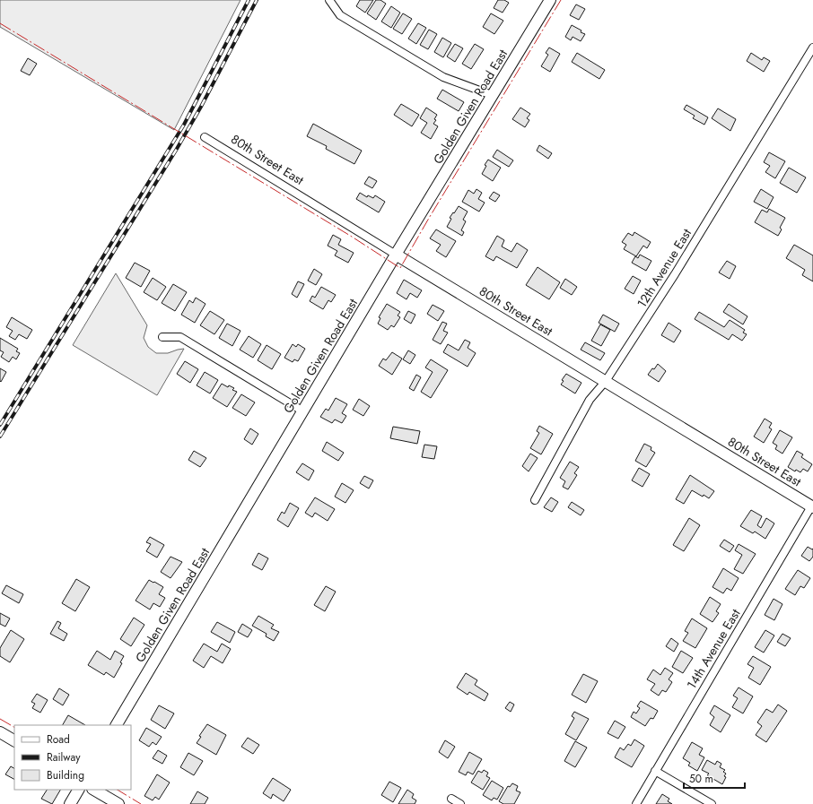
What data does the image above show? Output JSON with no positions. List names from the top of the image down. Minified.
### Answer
{"streets":{"street":["Golden Given Road East","80th Street East","12th Avenue East","14th Avenue East"]},"crossings":[["Golden Given Road East","80th Street East"],["80th Street East","12th Avenue East"],["80th Street East","14th Avenue East"]],"legend":["Road","Railway","Building"],"scale_bar":"50 m"}
